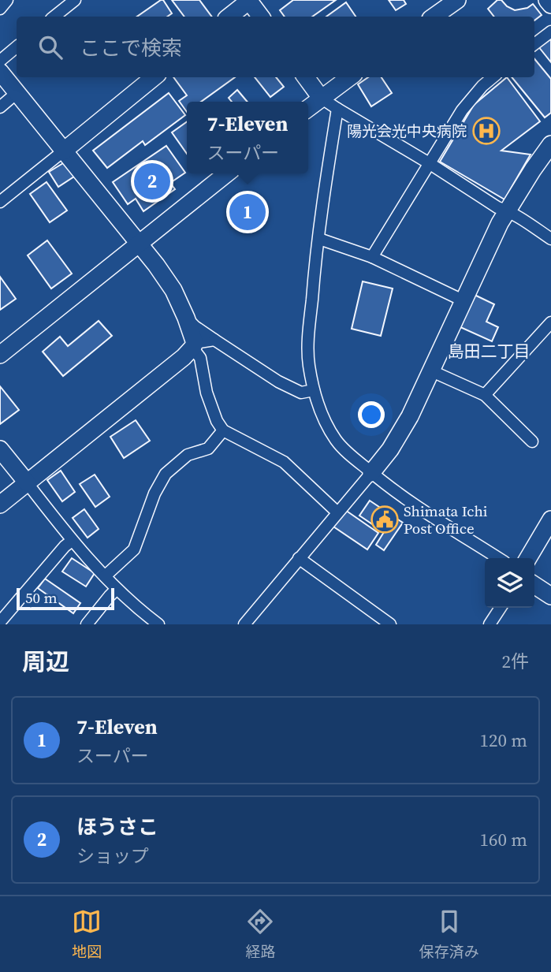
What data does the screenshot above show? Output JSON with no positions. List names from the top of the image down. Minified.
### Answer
{"districts":["島田二丁目"],"places":{"hospital":["陽光会光中央病院"],"public building":["Shimata Ichi Post Office"]},"scale_bar":"50 m","page":{"search":"ここで検索","popup":["7-Eleven","スーパー"],"pins":["2","1"],"scale":"50 m","heading":["周辺","2件"],"list":[{"mark":"1","name":"7-Eleven","note":"スーパー","value":"120 m"},{"mark":"2","name":"ほうさこ","note":"ショップ","value":"160 m"}],"nav":["地図","経路","保存済み"]}}
